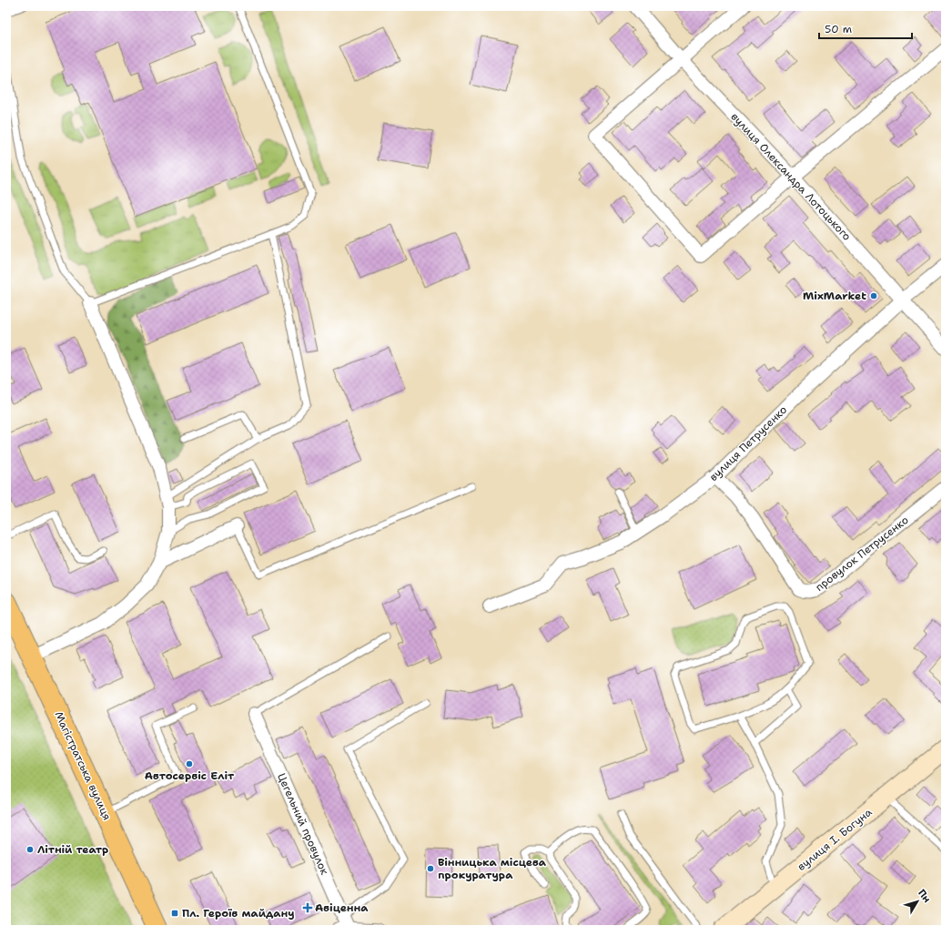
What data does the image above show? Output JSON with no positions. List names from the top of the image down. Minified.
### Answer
{"streets":{"main road":["Магістратська вулиця"],"street":["вулиця Олександра Лотоцького","вулиця Петрусенко","провулок Петрусенко","Цегельний провулок","вулиця І. Богуна"]},"crossings":[["вулиця Олександра Лотоцького","вулиця Петрусенко"],["вулиця Петрусенко","провулок Петрусенко"]],"places":{"other":["MixMarket","Автосервіс Еліт","Літній театр","Вінницька місцева прокуратура"],"health":["Авіценна"],"transit":["Пл. Героїв майдану"]},"scale_bar":"50 m","north":"top right"}
